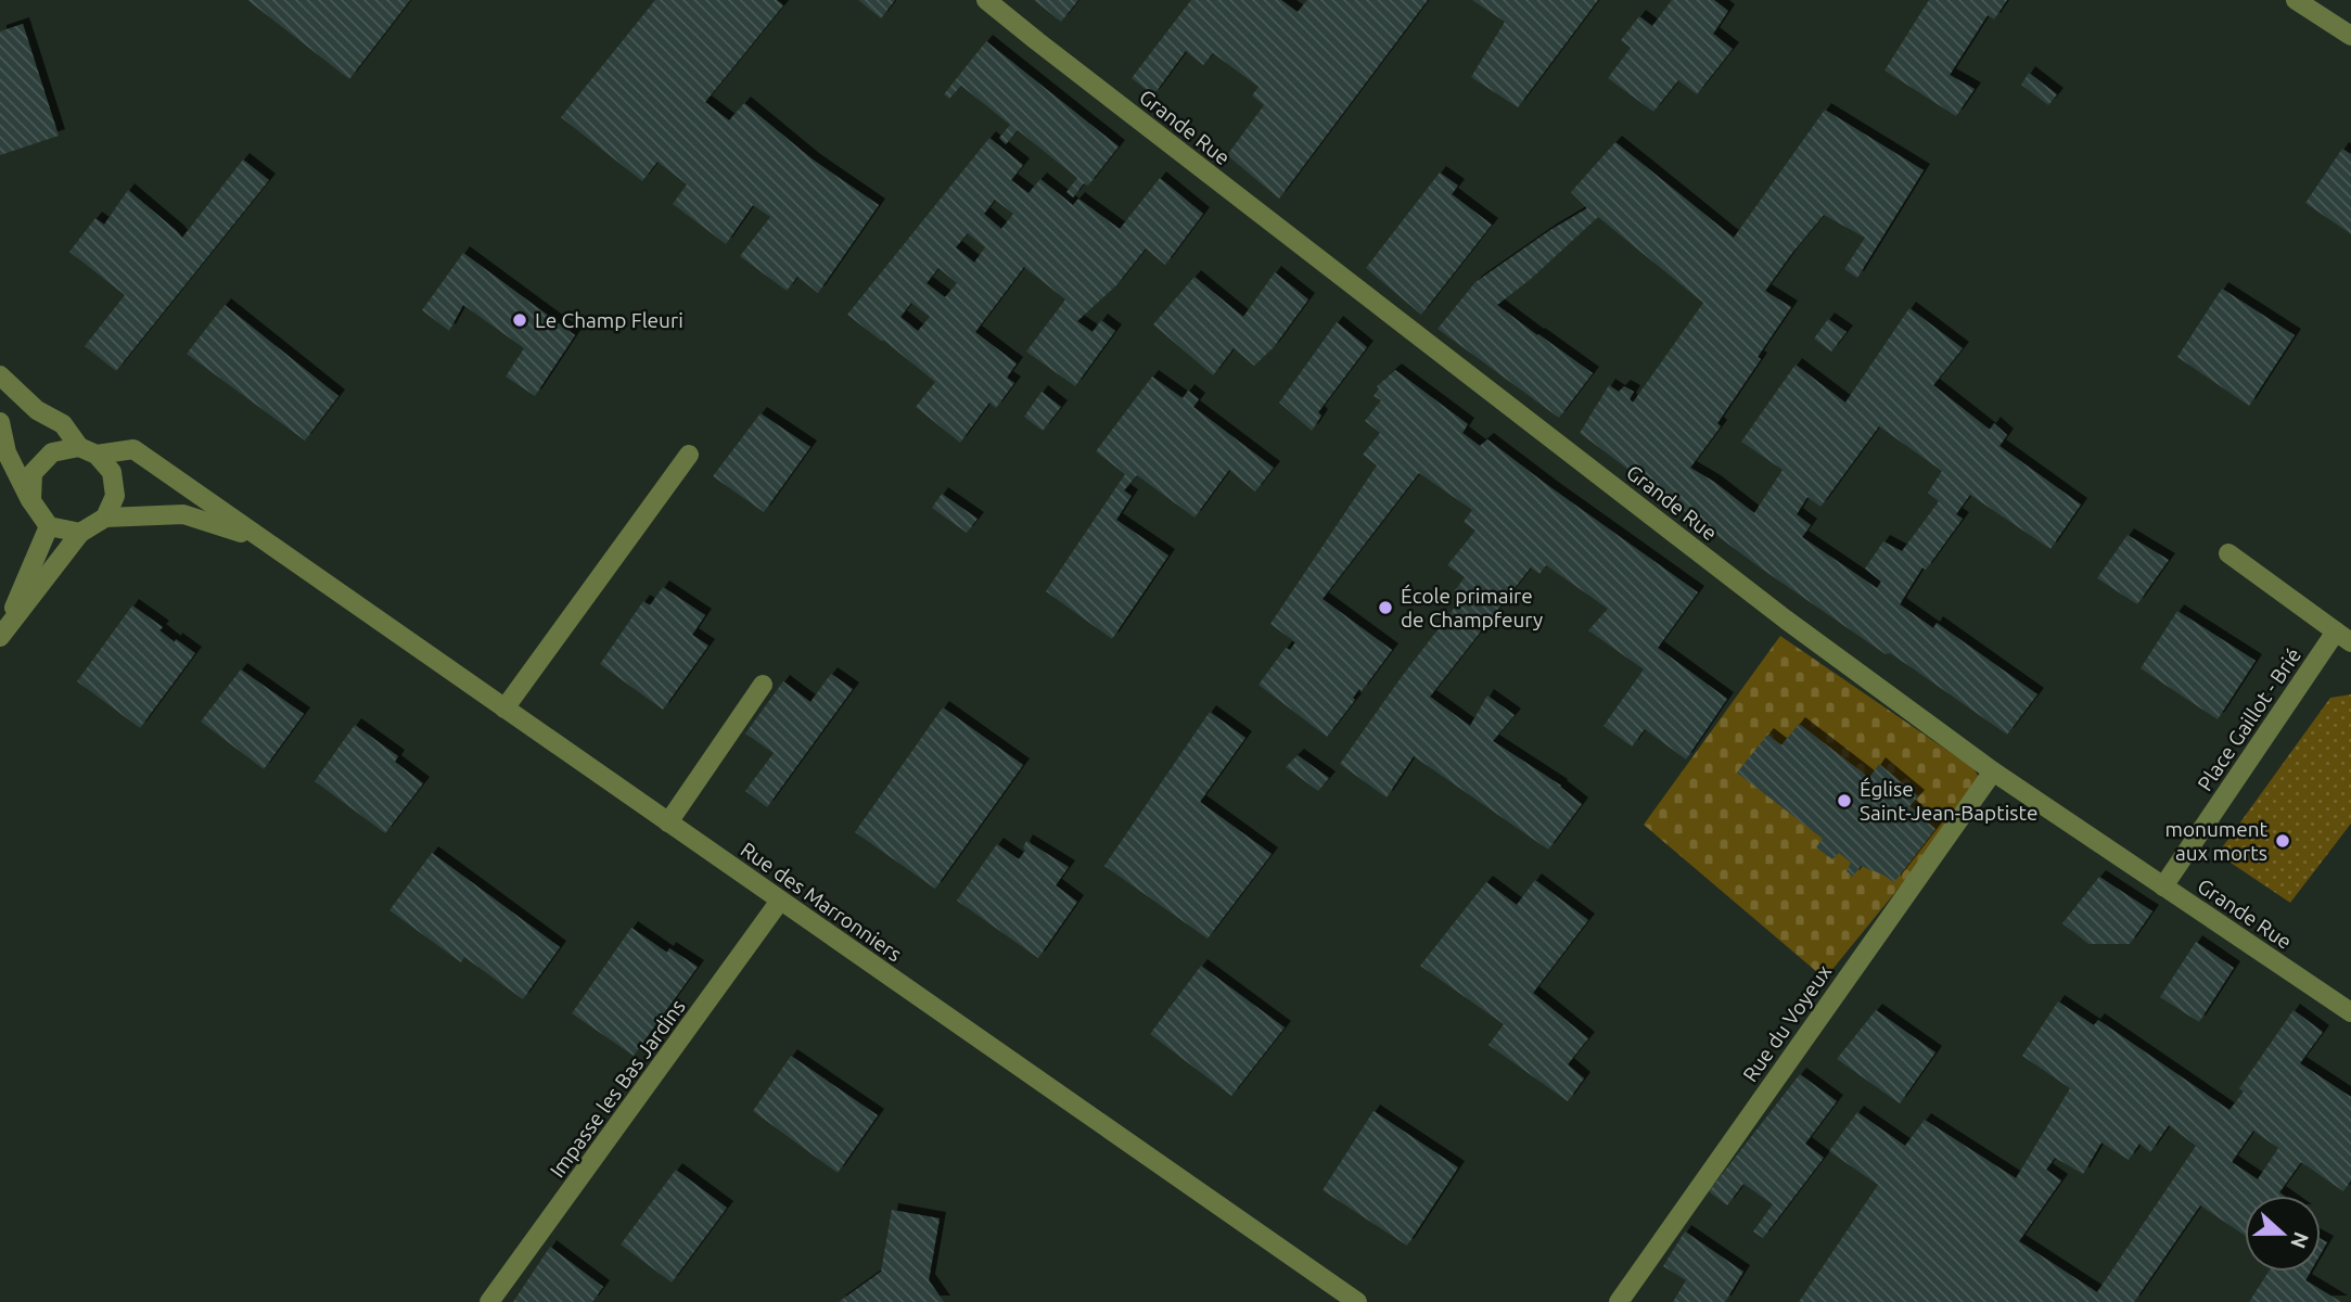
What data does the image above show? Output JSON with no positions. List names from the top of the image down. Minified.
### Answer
{"streets":{"street":["Grande Rue","Place Gaillot - Brié","Rue des Marronniers","Rue du Voyeux","Impasse les Bas Jardins"]},"crossings":[["Grande Rue","Place Gaillot - Brié"],["Grande Rue","Rue du Voyeux"],["Rue des Marronniers","Impasse les Bas Jardins"]],"places":["Le Champ Fleuri","École primaire de Champfeury","Église Saint-Jean-Baptiste","monument aux morts"],"north":"right"}
